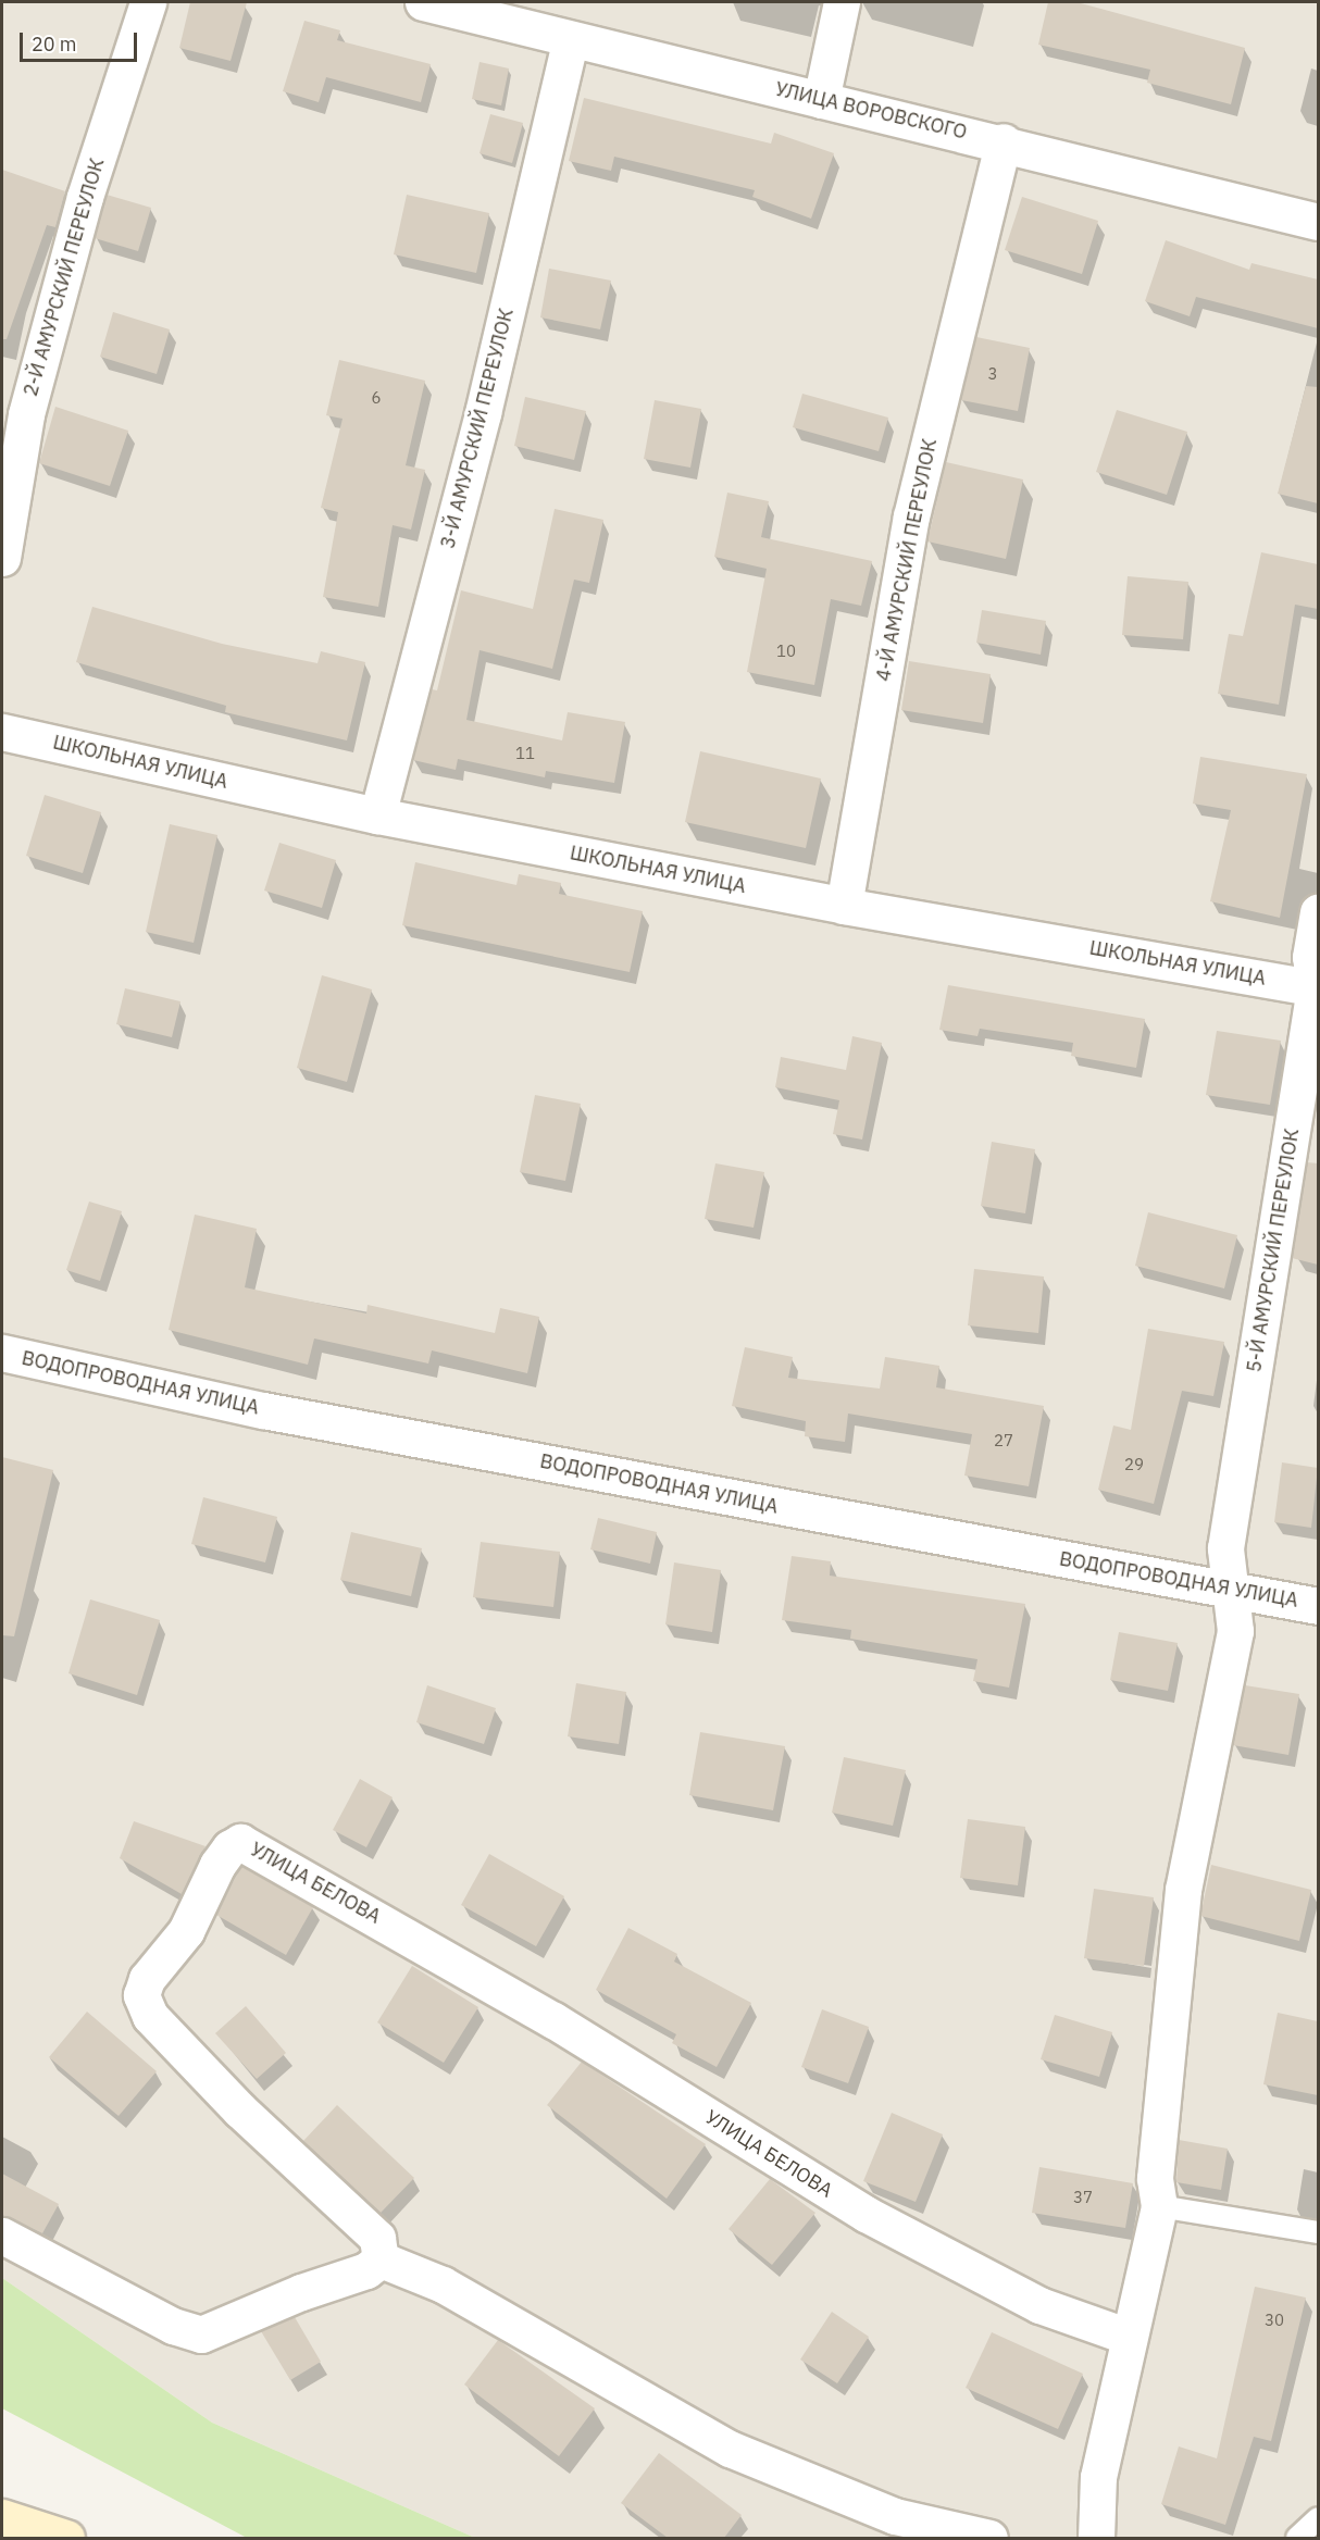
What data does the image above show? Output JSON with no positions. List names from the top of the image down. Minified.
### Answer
{"streets":{"street":["УЛИЦА ВОРОВСКОГО","2-Й АМУРСКИЙ ПЕРЕУЛОК","3-Й АМУРСКИЙ ПЕРЕУЛОК","4-Й АМУРСКИЙ ПЕРЕУЛОК","ШКОЛЬНАЯ УЛИЦА","5-Й АМУРСКИЙ ПЕРЕУЛОК","ВОДОПРОВОДНАЯ УЛИЦА","УЛИЦА БЕЛОВА"]},"crossings":[["УЛИЦА ВОРОВСКОГО","3-Й АМУРСКИЙ ПЕРЕУЛОК"],["УЛИЦА ВОРОВСКОГО","4-Й АМУРСКИЙ ПЕРЕУЛОК"],["3-Й АМУРСКИЙ ПЕРЕУЛОК","ШКОЛЬНАЯ УЛИЦА"],["4-Й АМУРСКИЙ ПЕРЕУЛОК","ШКОЛЬНАЯ УЛИЦА"],["ШКОЛЬНАЯ УЛИЦА","5-Й АМУРСКИЙ ПЕРЕУЛОК"],["5-Й АМУРСКИЙ ПЕРЕУЛОК","ВОДОПРОВОДНАЯ УЛИЦА"]],"house_numbers":["3","6","10","11","27","29","37","30"],"scale_bar":"20 m"}
